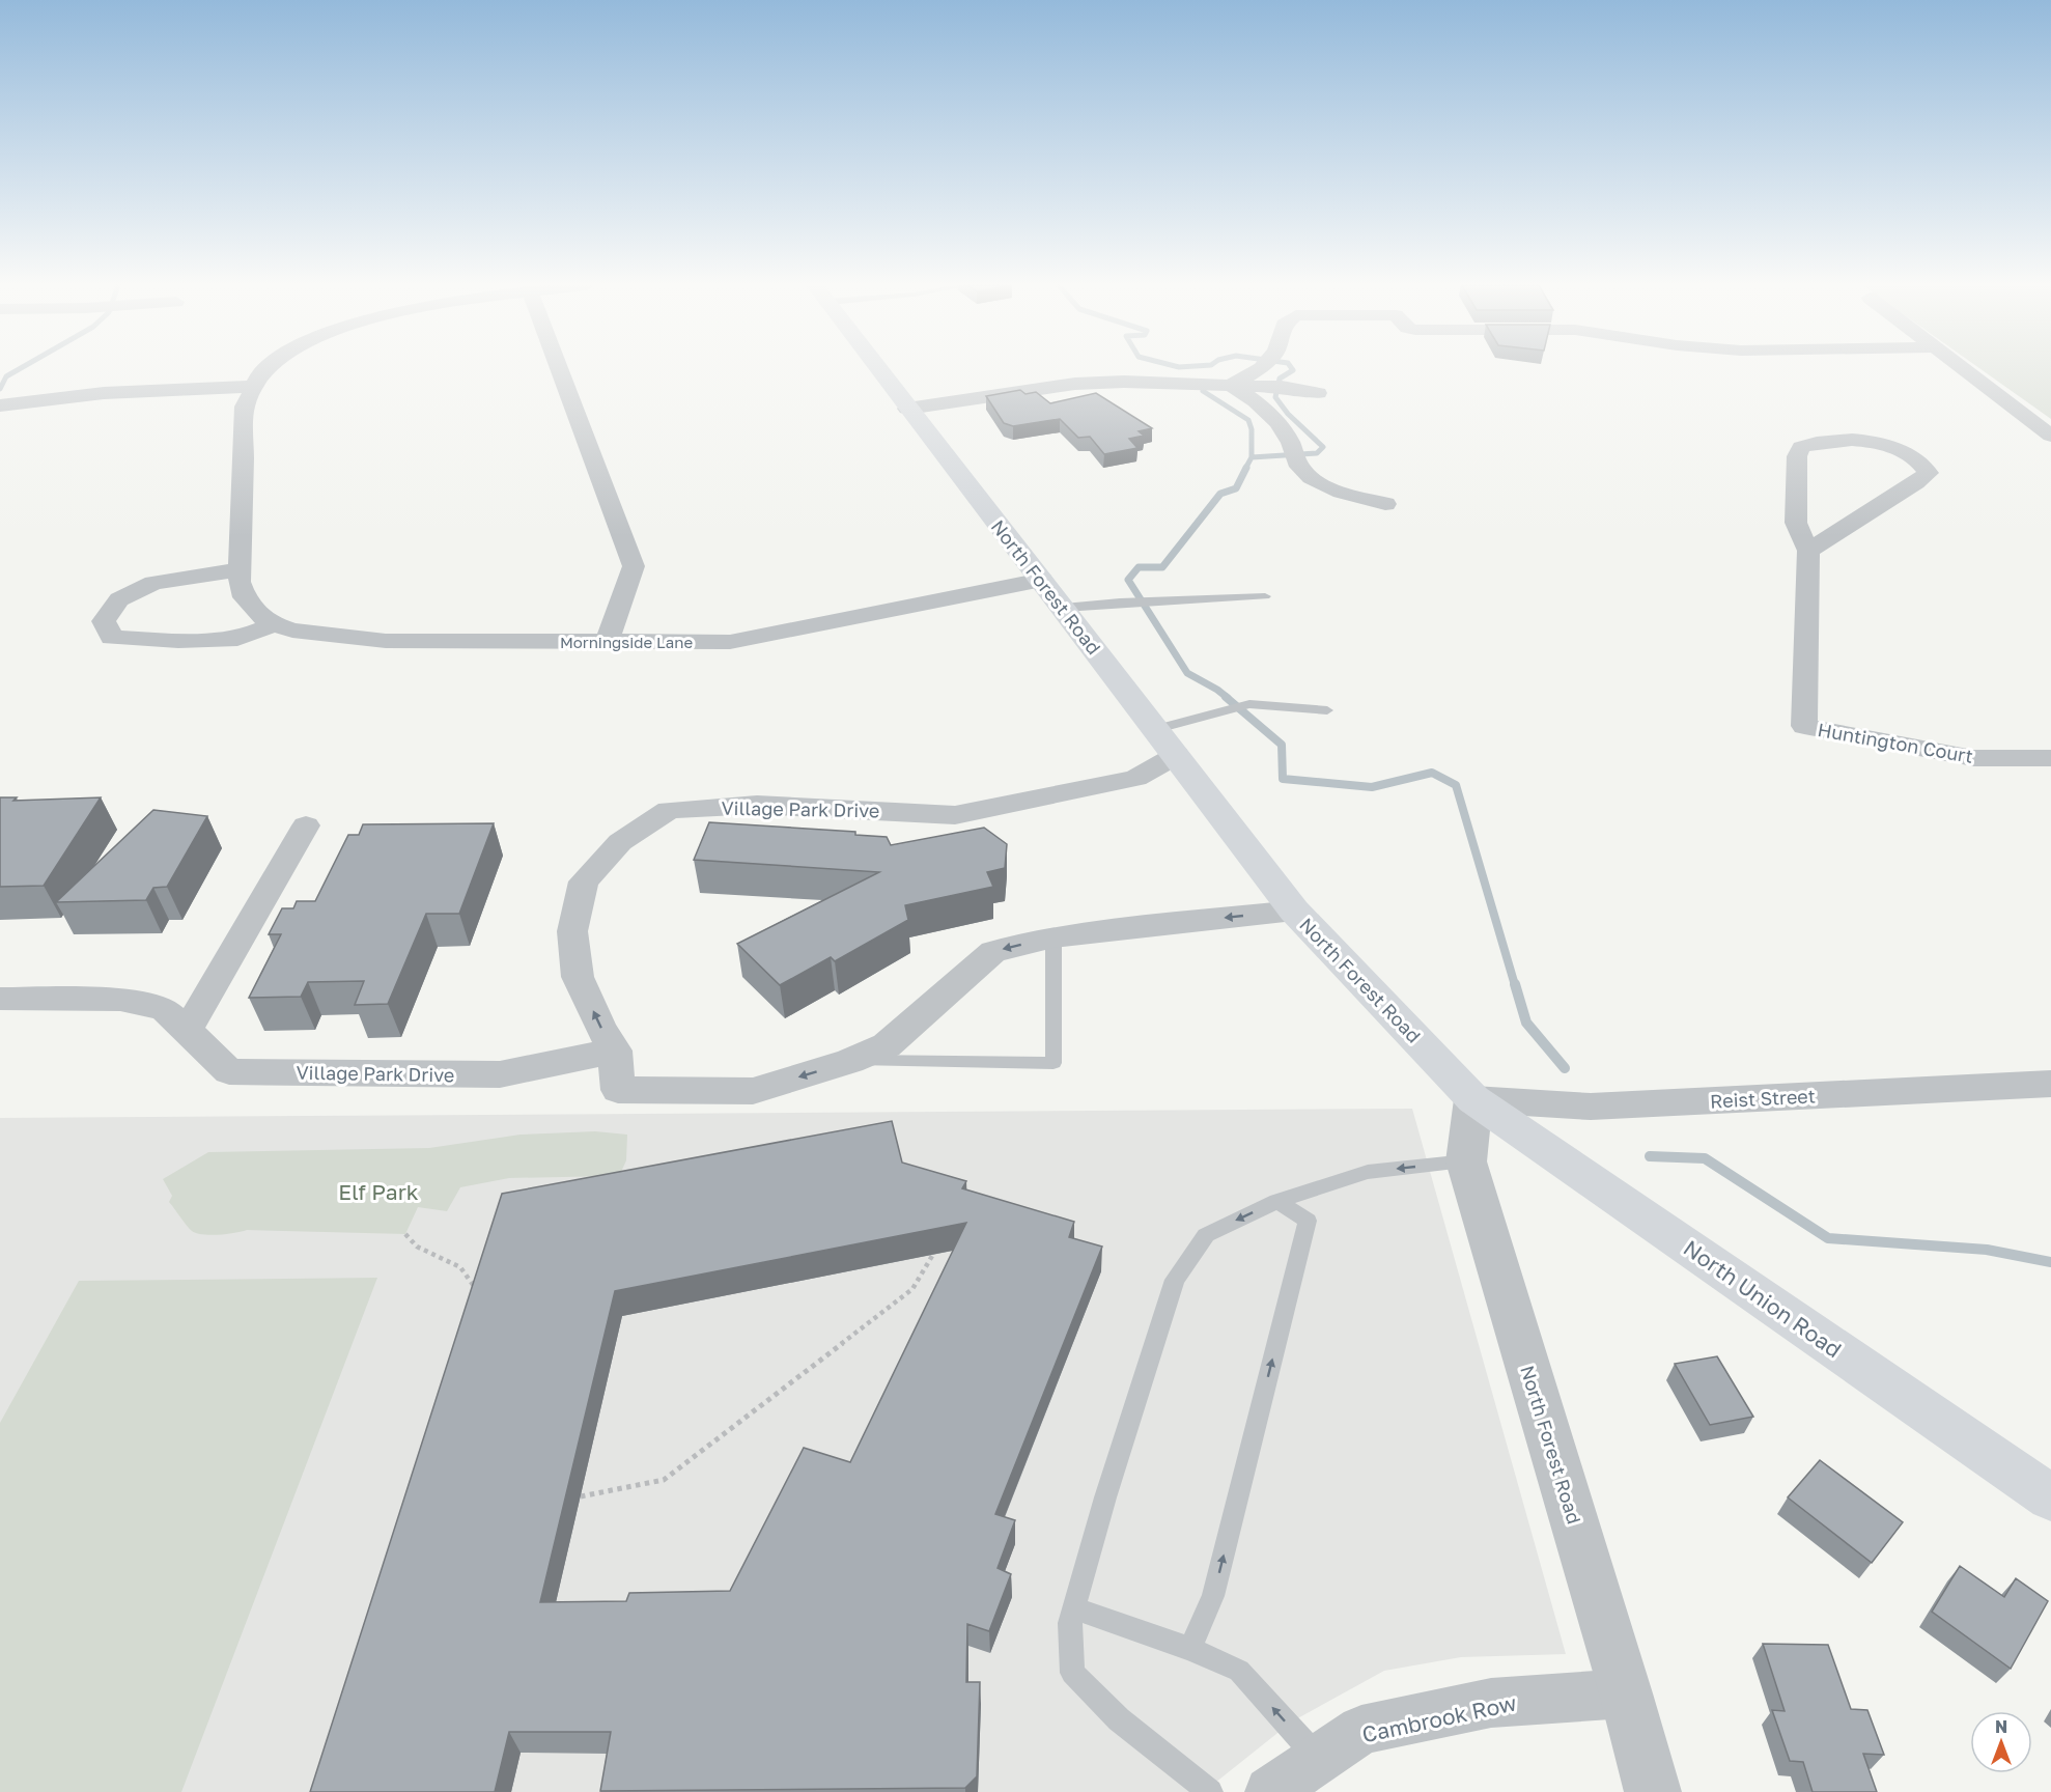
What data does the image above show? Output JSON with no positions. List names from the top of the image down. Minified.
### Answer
{"streets":{"main road":["North Forest Road","North Union Road"],"street":["Morningside Lane","Huntington Court","Village Park Drive","Reist Street","Cambrook Row"]},"crossings":[["North Forest Road","Morningside Lane"],["North Forest Road","Village Park Drive"],["North Forest Road","Reist Street"],["North Forest Road","North Union Road"],["North Forest Road","Cambrook Row"],["Reist Street","North Union Road"]],"parks":["Elf Park"],"north":"top"}
